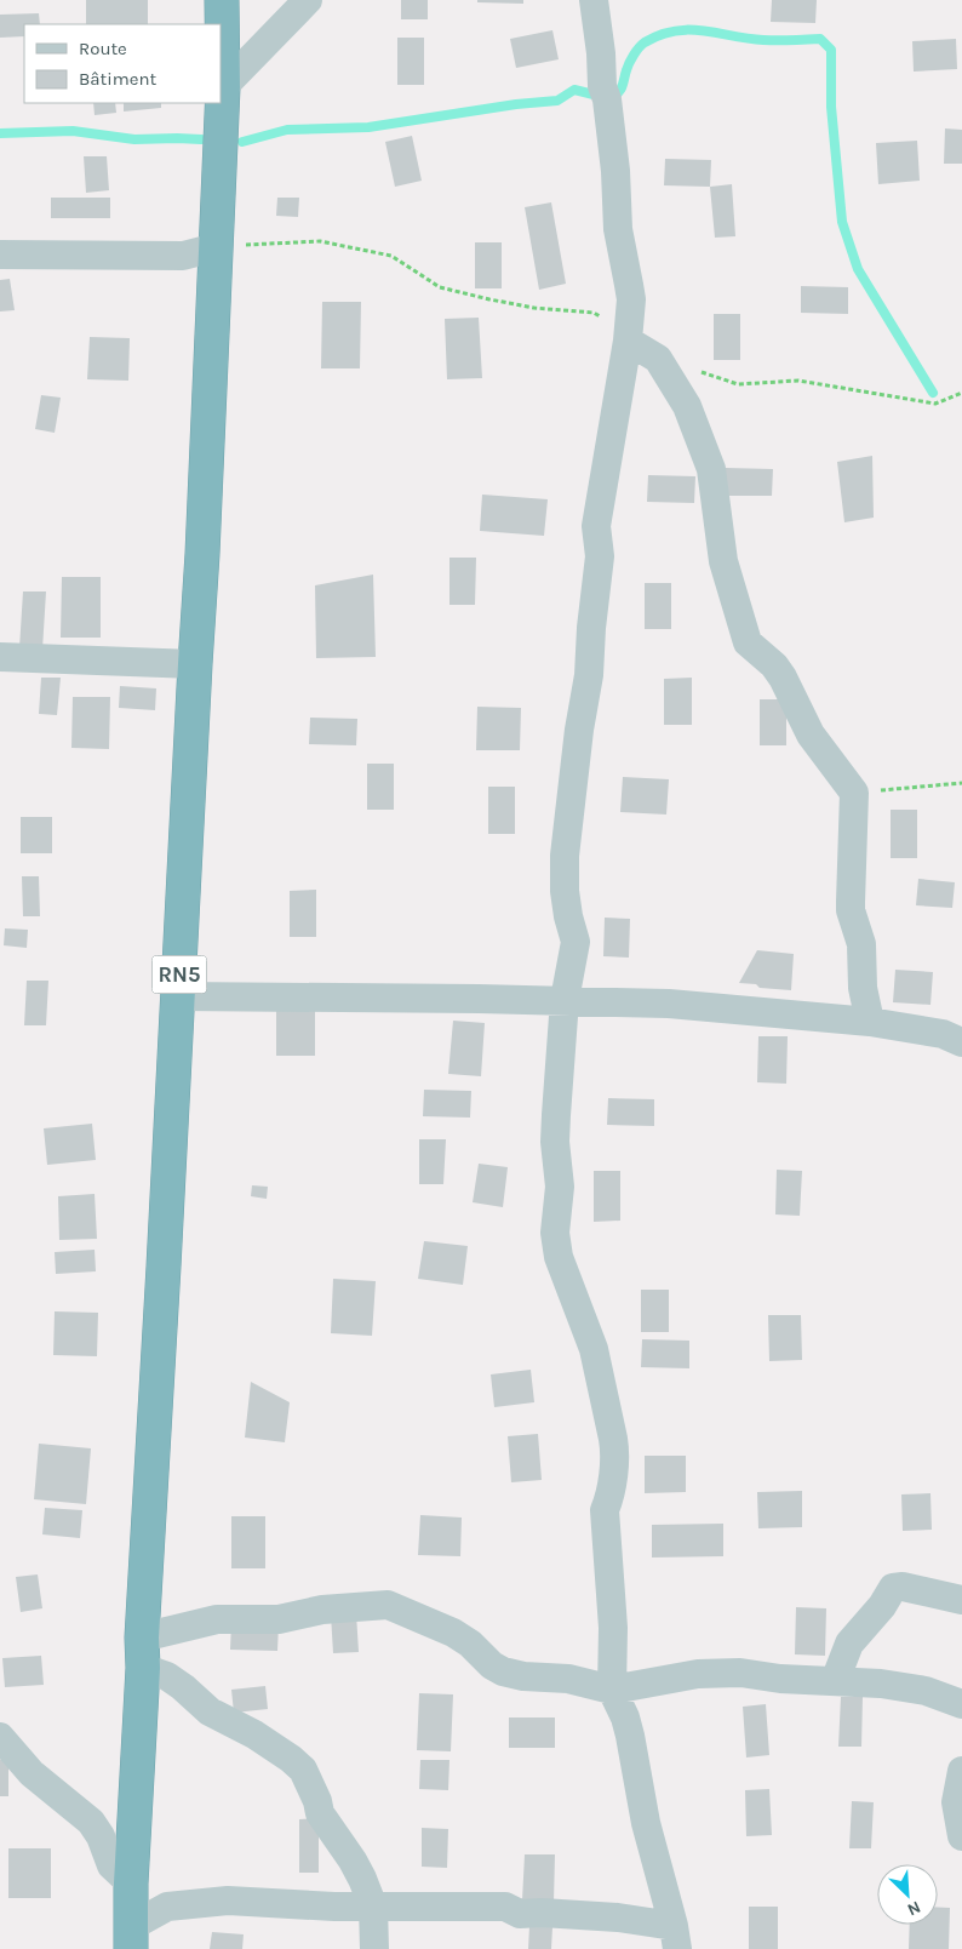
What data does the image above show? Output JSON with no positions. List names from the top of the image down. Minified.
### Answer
{"streets":{"highway":["RN5"]},"legend":["Route","Bâtiment"],"north":"bottom right"}
